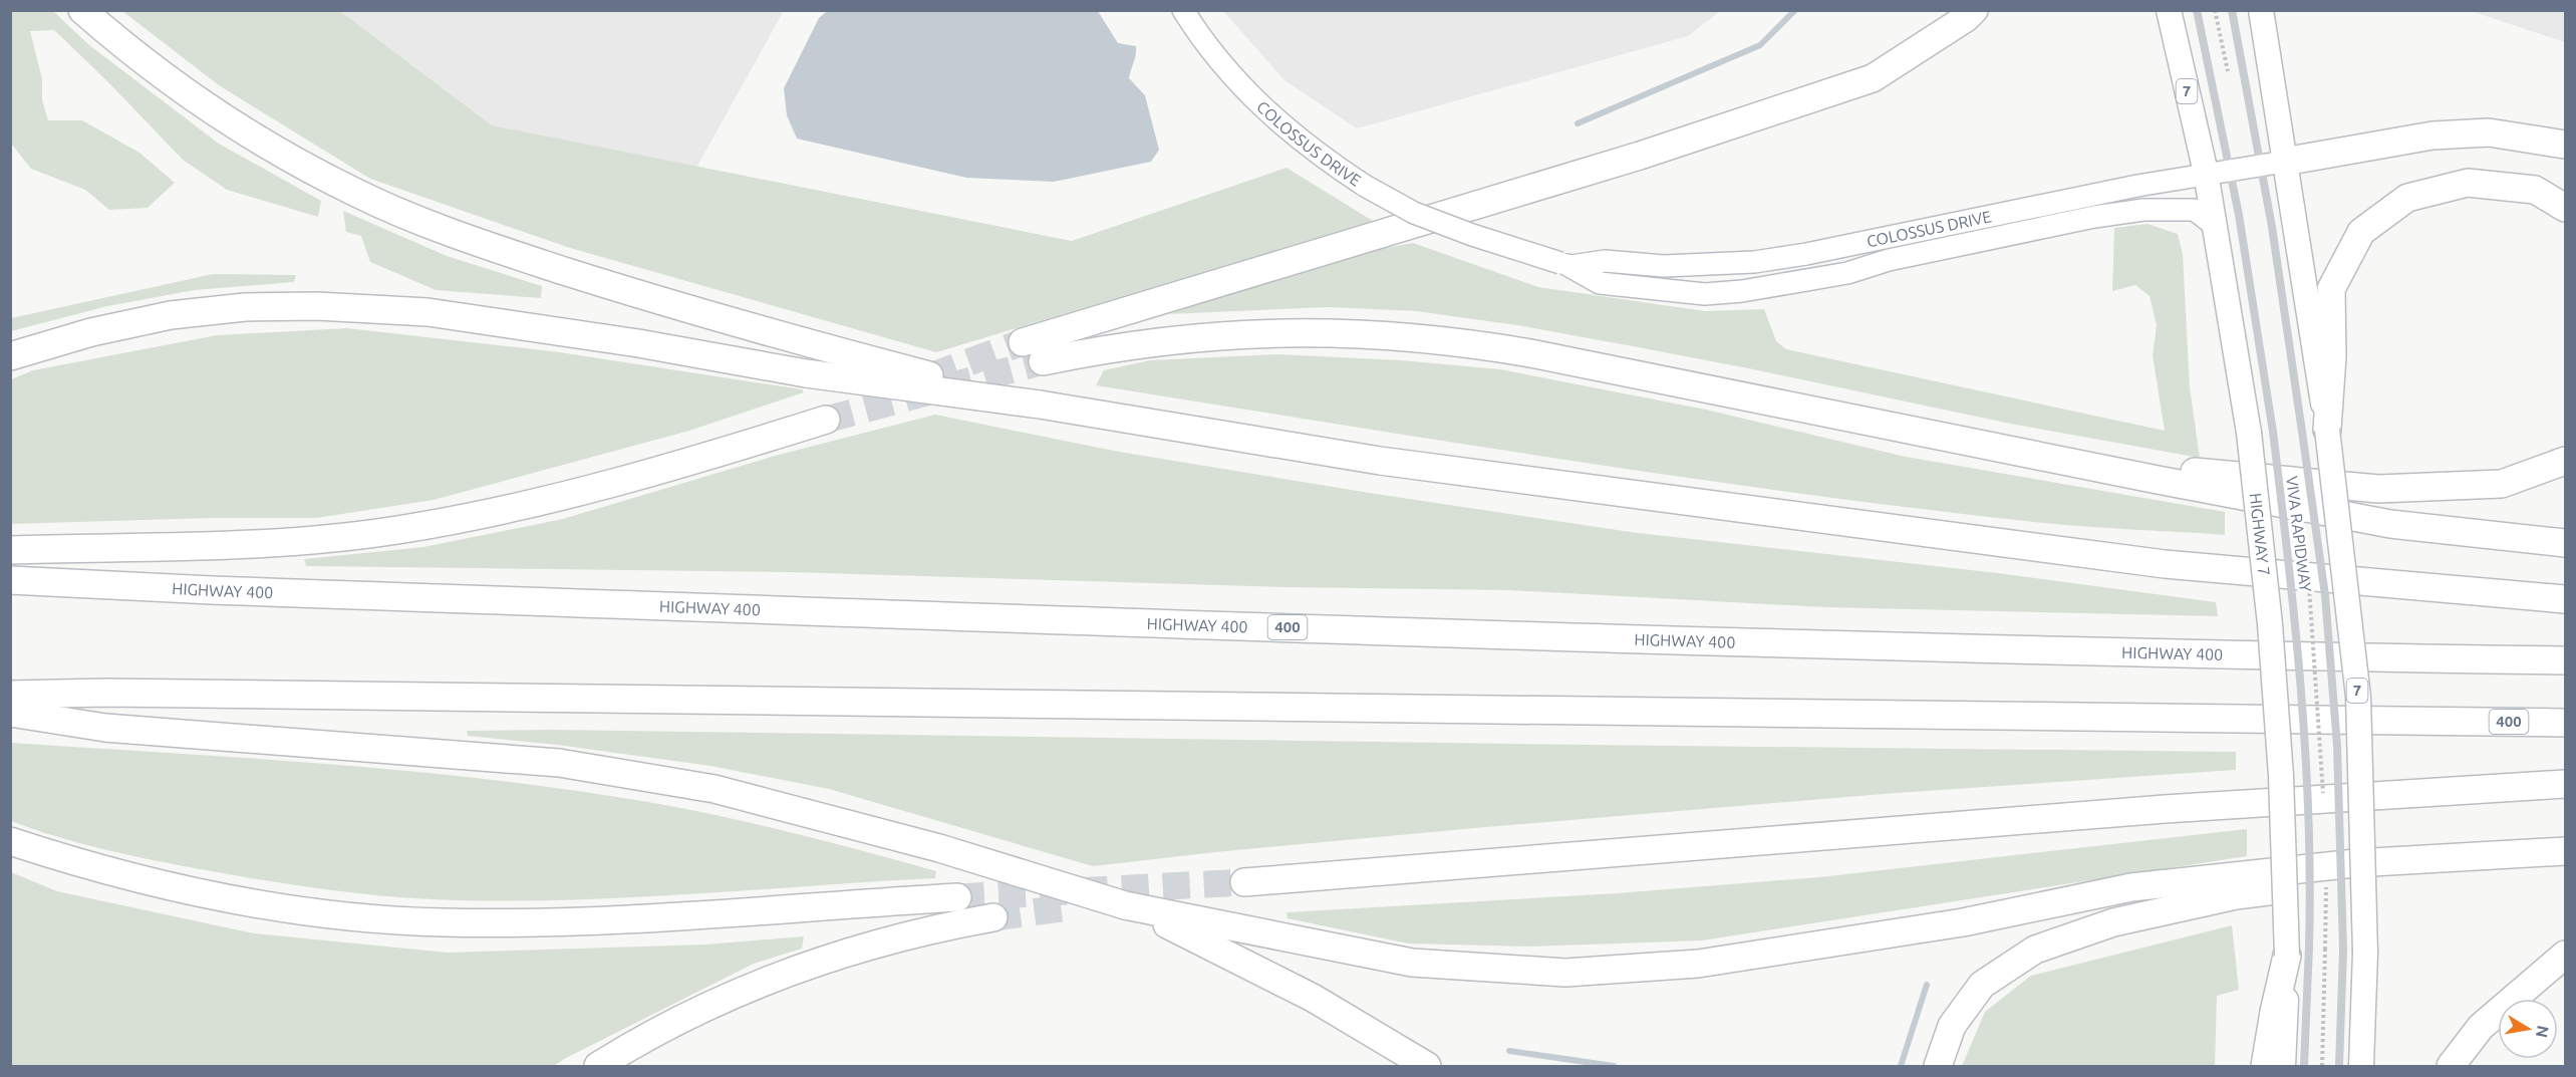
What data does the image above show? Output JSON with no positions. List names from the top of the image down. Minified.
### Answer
{"streets":{"highway":["HIGHWAY 400","400"],"main road":["7","HIGHWAY 7"],"street":["COLOSSUS DRIVE"],"lane":["VIVA RAPIDWAY"]},"crossings":[["7","COLOSSUS DRIVE"],["COLOSSUS DRIVE","VIVA RAPIDWAY"],["COLOSSUS DRIVE","HIGHWAY 7"],["VIVA RAPIDWAY","HIGHWAY 7"]],"north":"right"}
